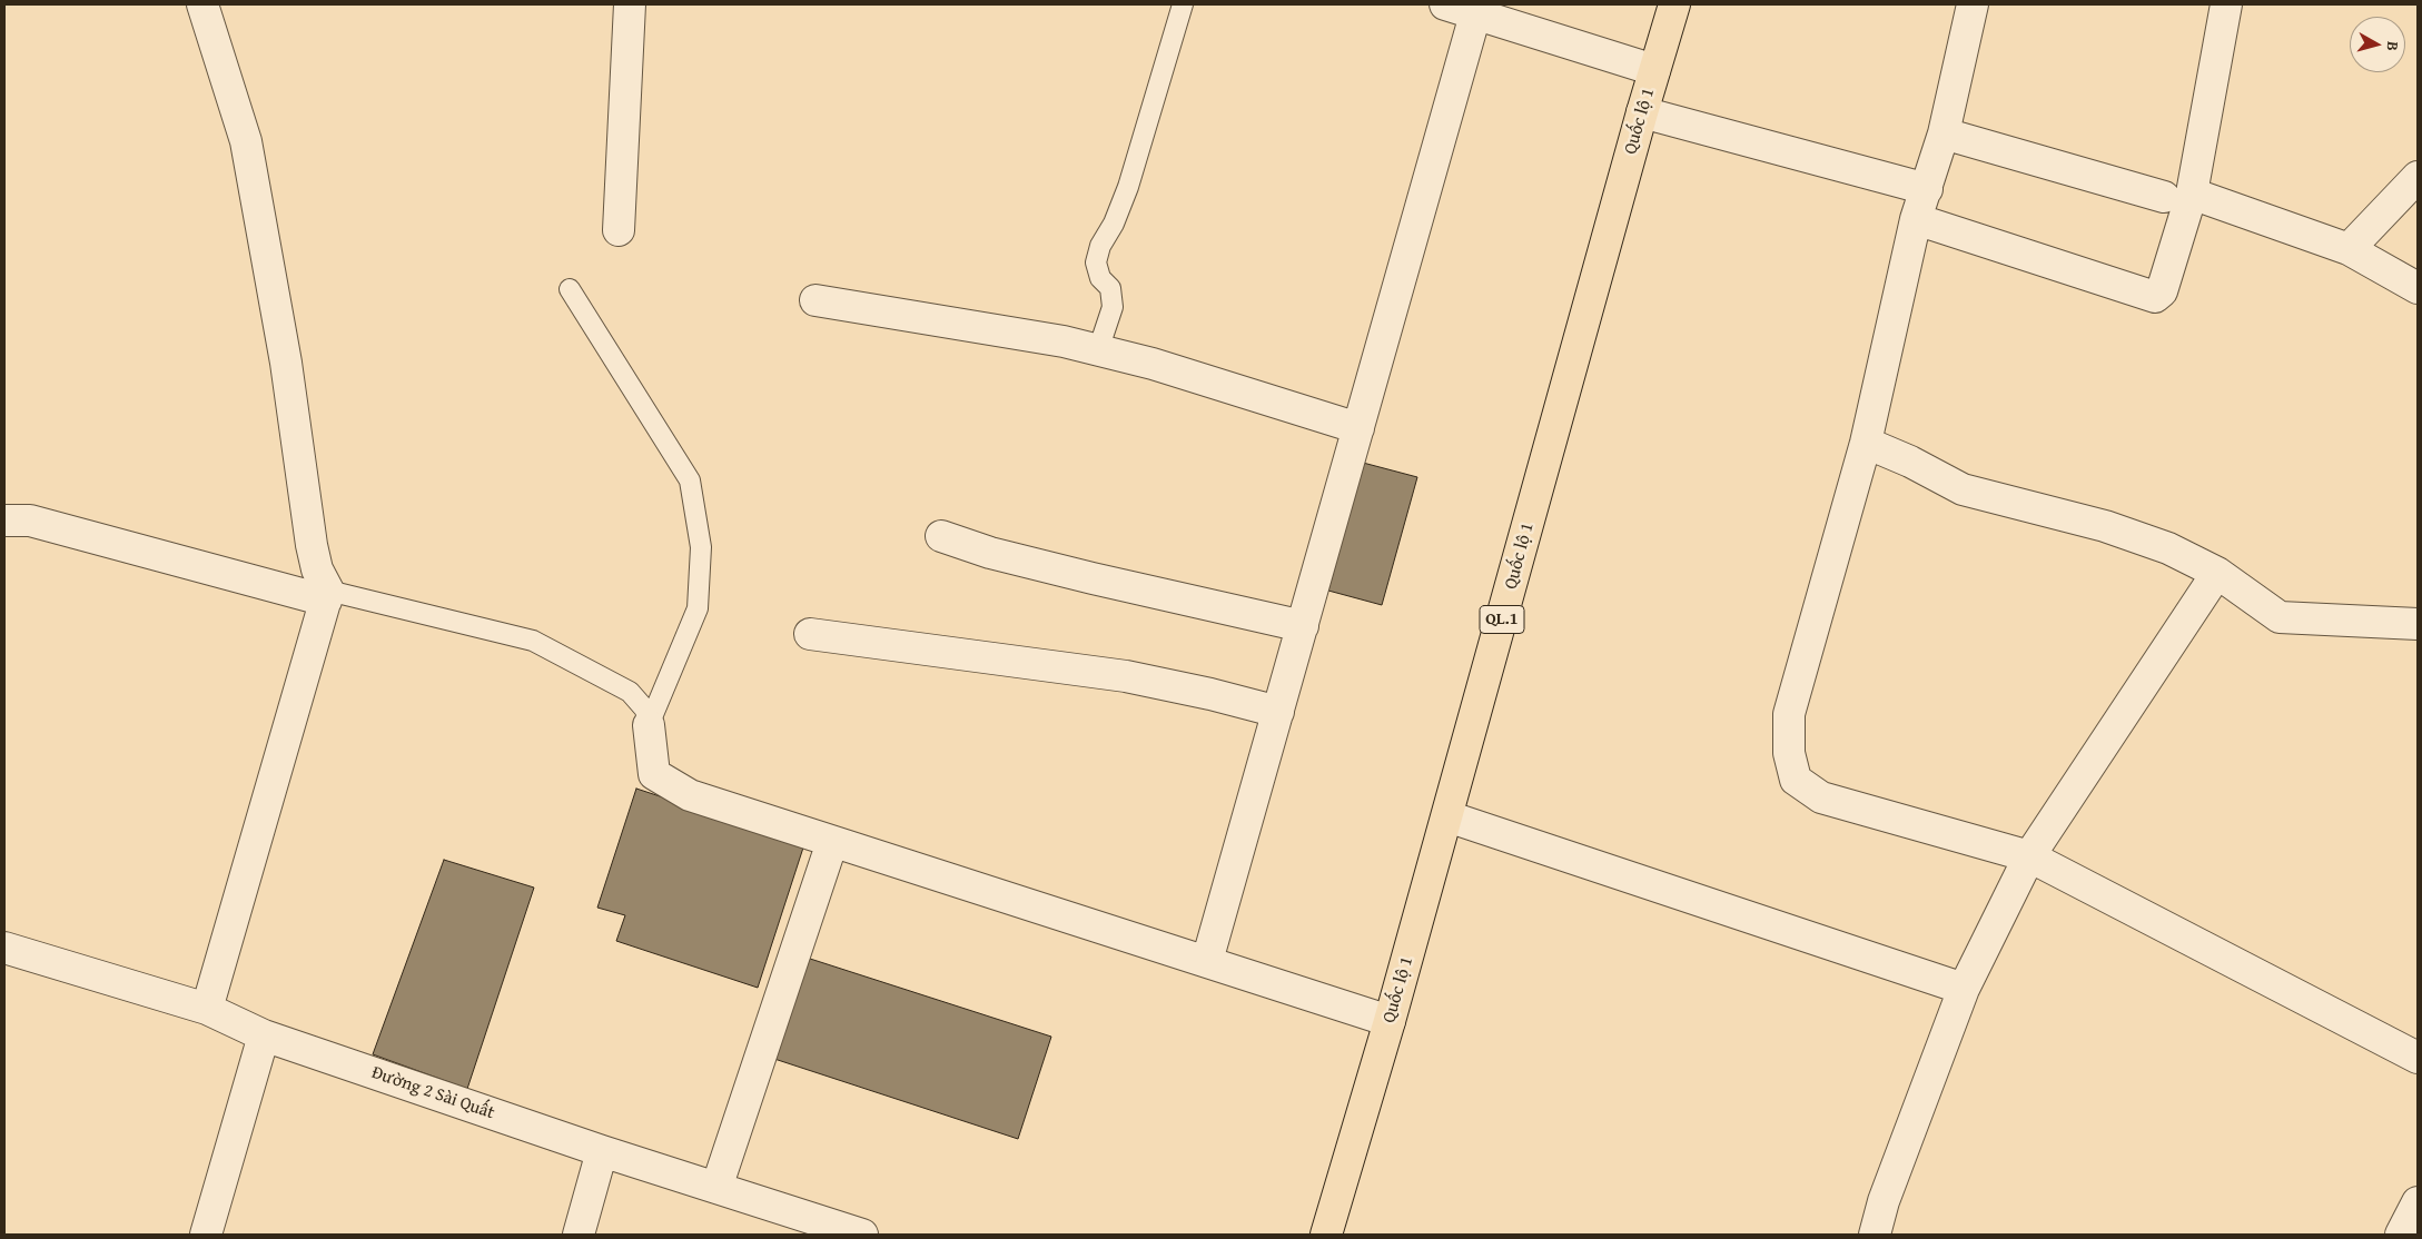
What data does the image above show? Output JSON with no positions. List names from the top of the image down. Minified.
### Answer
{"streets":{"highway":["Quốc lộ 1","QL.1"],"street":["Đường 2 Sài Quất"]},"north":"right"}
